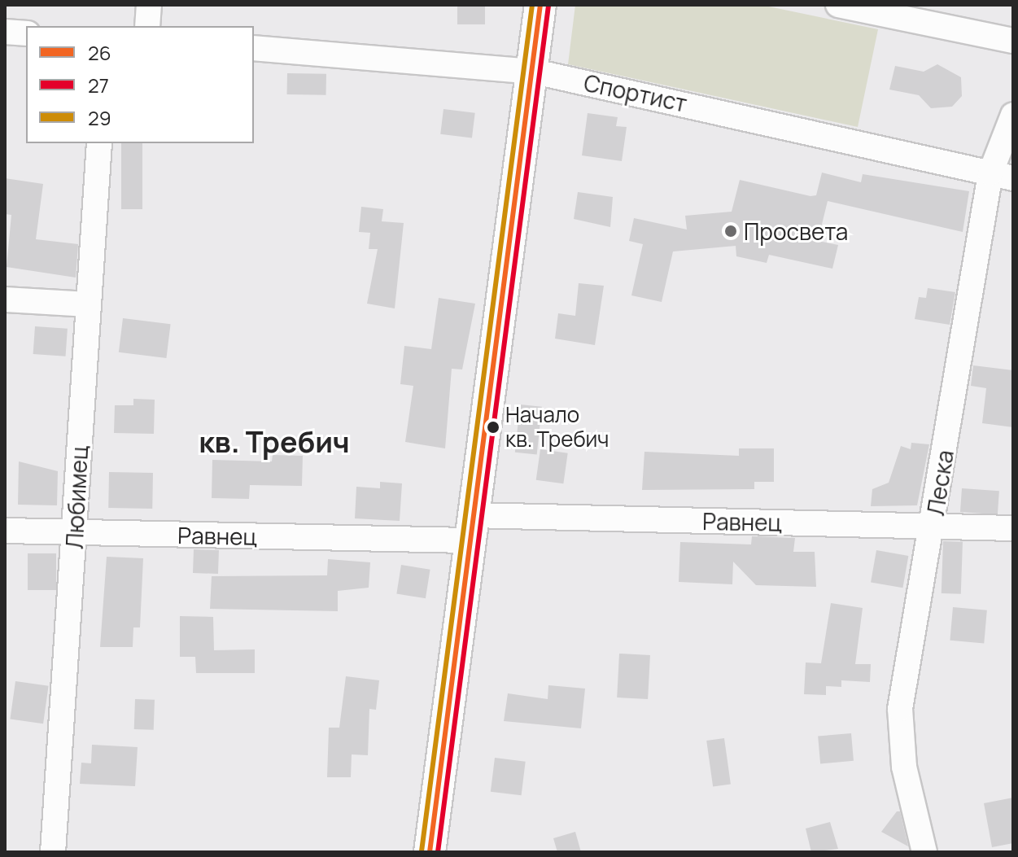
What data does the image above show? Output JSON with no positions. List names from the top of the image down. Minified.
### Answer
{"streets":{"street":["Спортист","Леска","Любимец","Равнец"]},"crossings":[["Спортист","Леска"],["Леска","Равнец"],["Любимец","Равнец"]],"districts":["кв. Требич"],"places":["Просвета","Начало кв. Требич"],"lines":["transit line 26","transit line 29","transit line 27"],"legend":["26","27","29"]}
